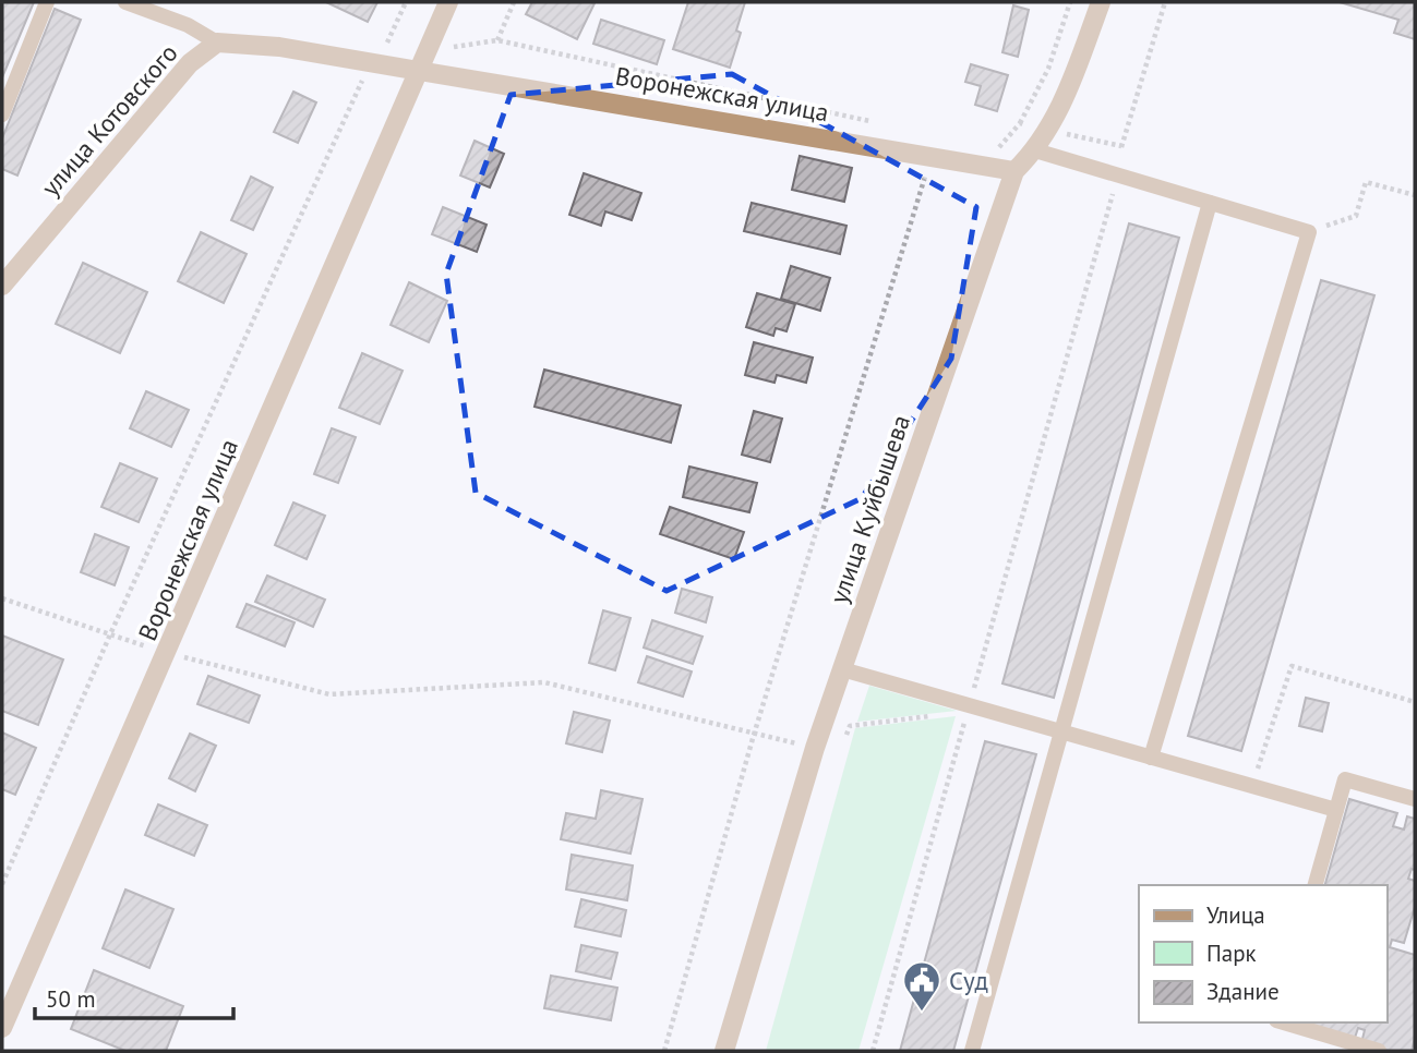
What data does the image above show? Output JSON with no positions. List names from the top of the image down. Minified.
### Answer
{"streets":{"street":["Воронежская улица","улица Котовского","улица Куйбышева"]},"crossings":[["Воронежская улица","улица Котовского"],["Воронежская улица","улица Куйбышева"]],"places":{"public building":["Суд"]},"legend":["Улица","Парк","Здание"],"scale_bar":"50 m"}
